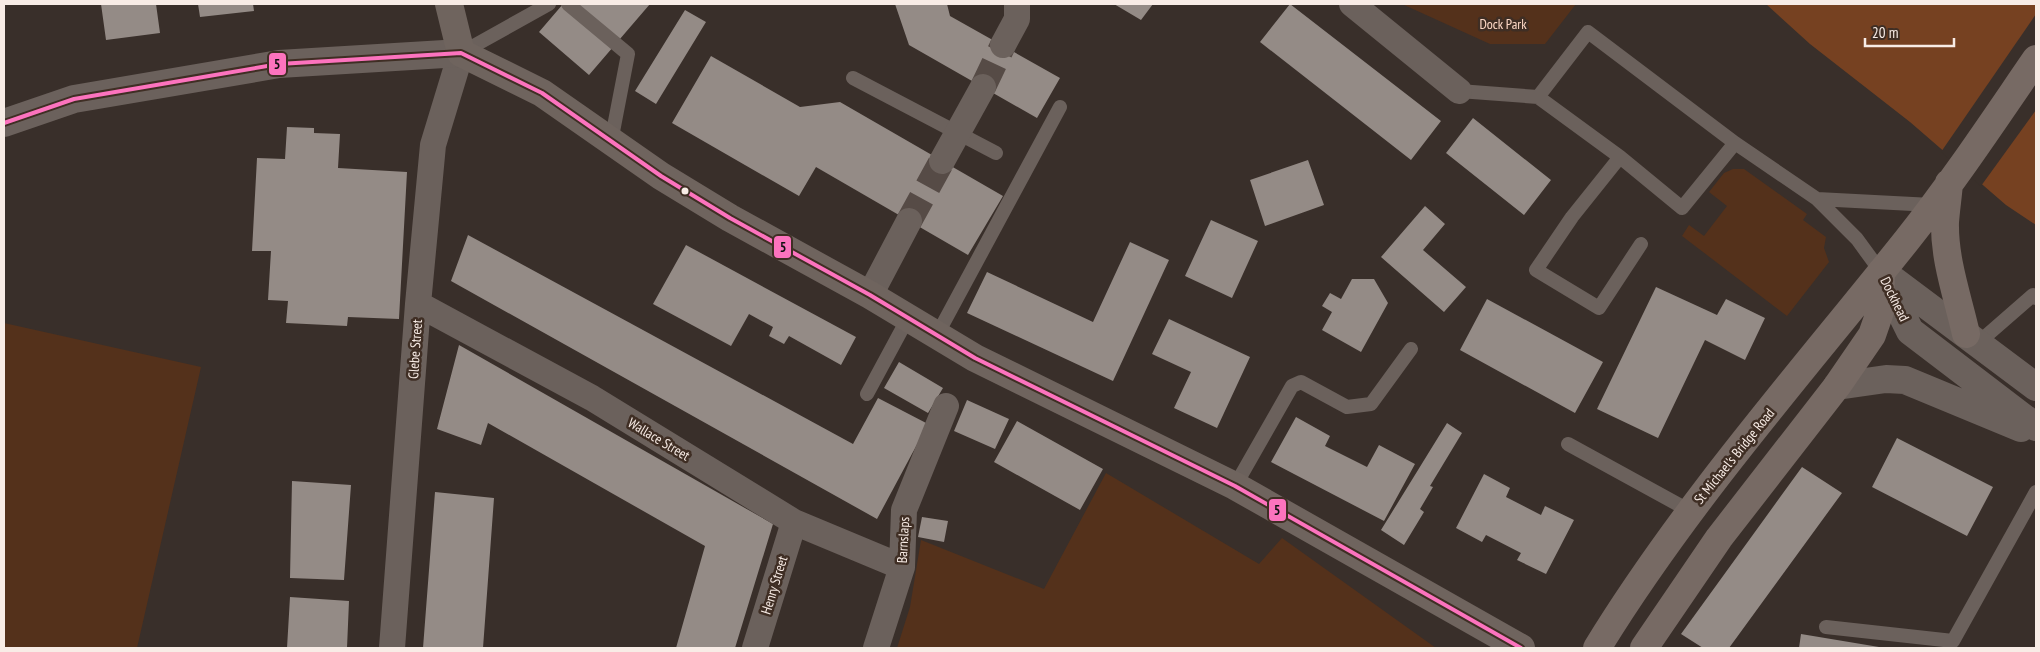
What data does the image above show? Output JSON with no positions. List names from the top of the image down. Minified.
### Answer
{"streets":{"main road":["St Michael's Bridge Road"],"street":["Dockhead","Glebe Street","Wallace Street","Barnslaps","Henry Street"]},"crossings":[["Dockhead","St Michael's Bridge Road"],["Glebe Street","Wallace Street"],["Wallace Street","Barnslaps"],["Wallace Street","Henry Street"]],"parks":["Dock Park"],"lines":["transit line 5"],"scale_bar":"20 m"}
